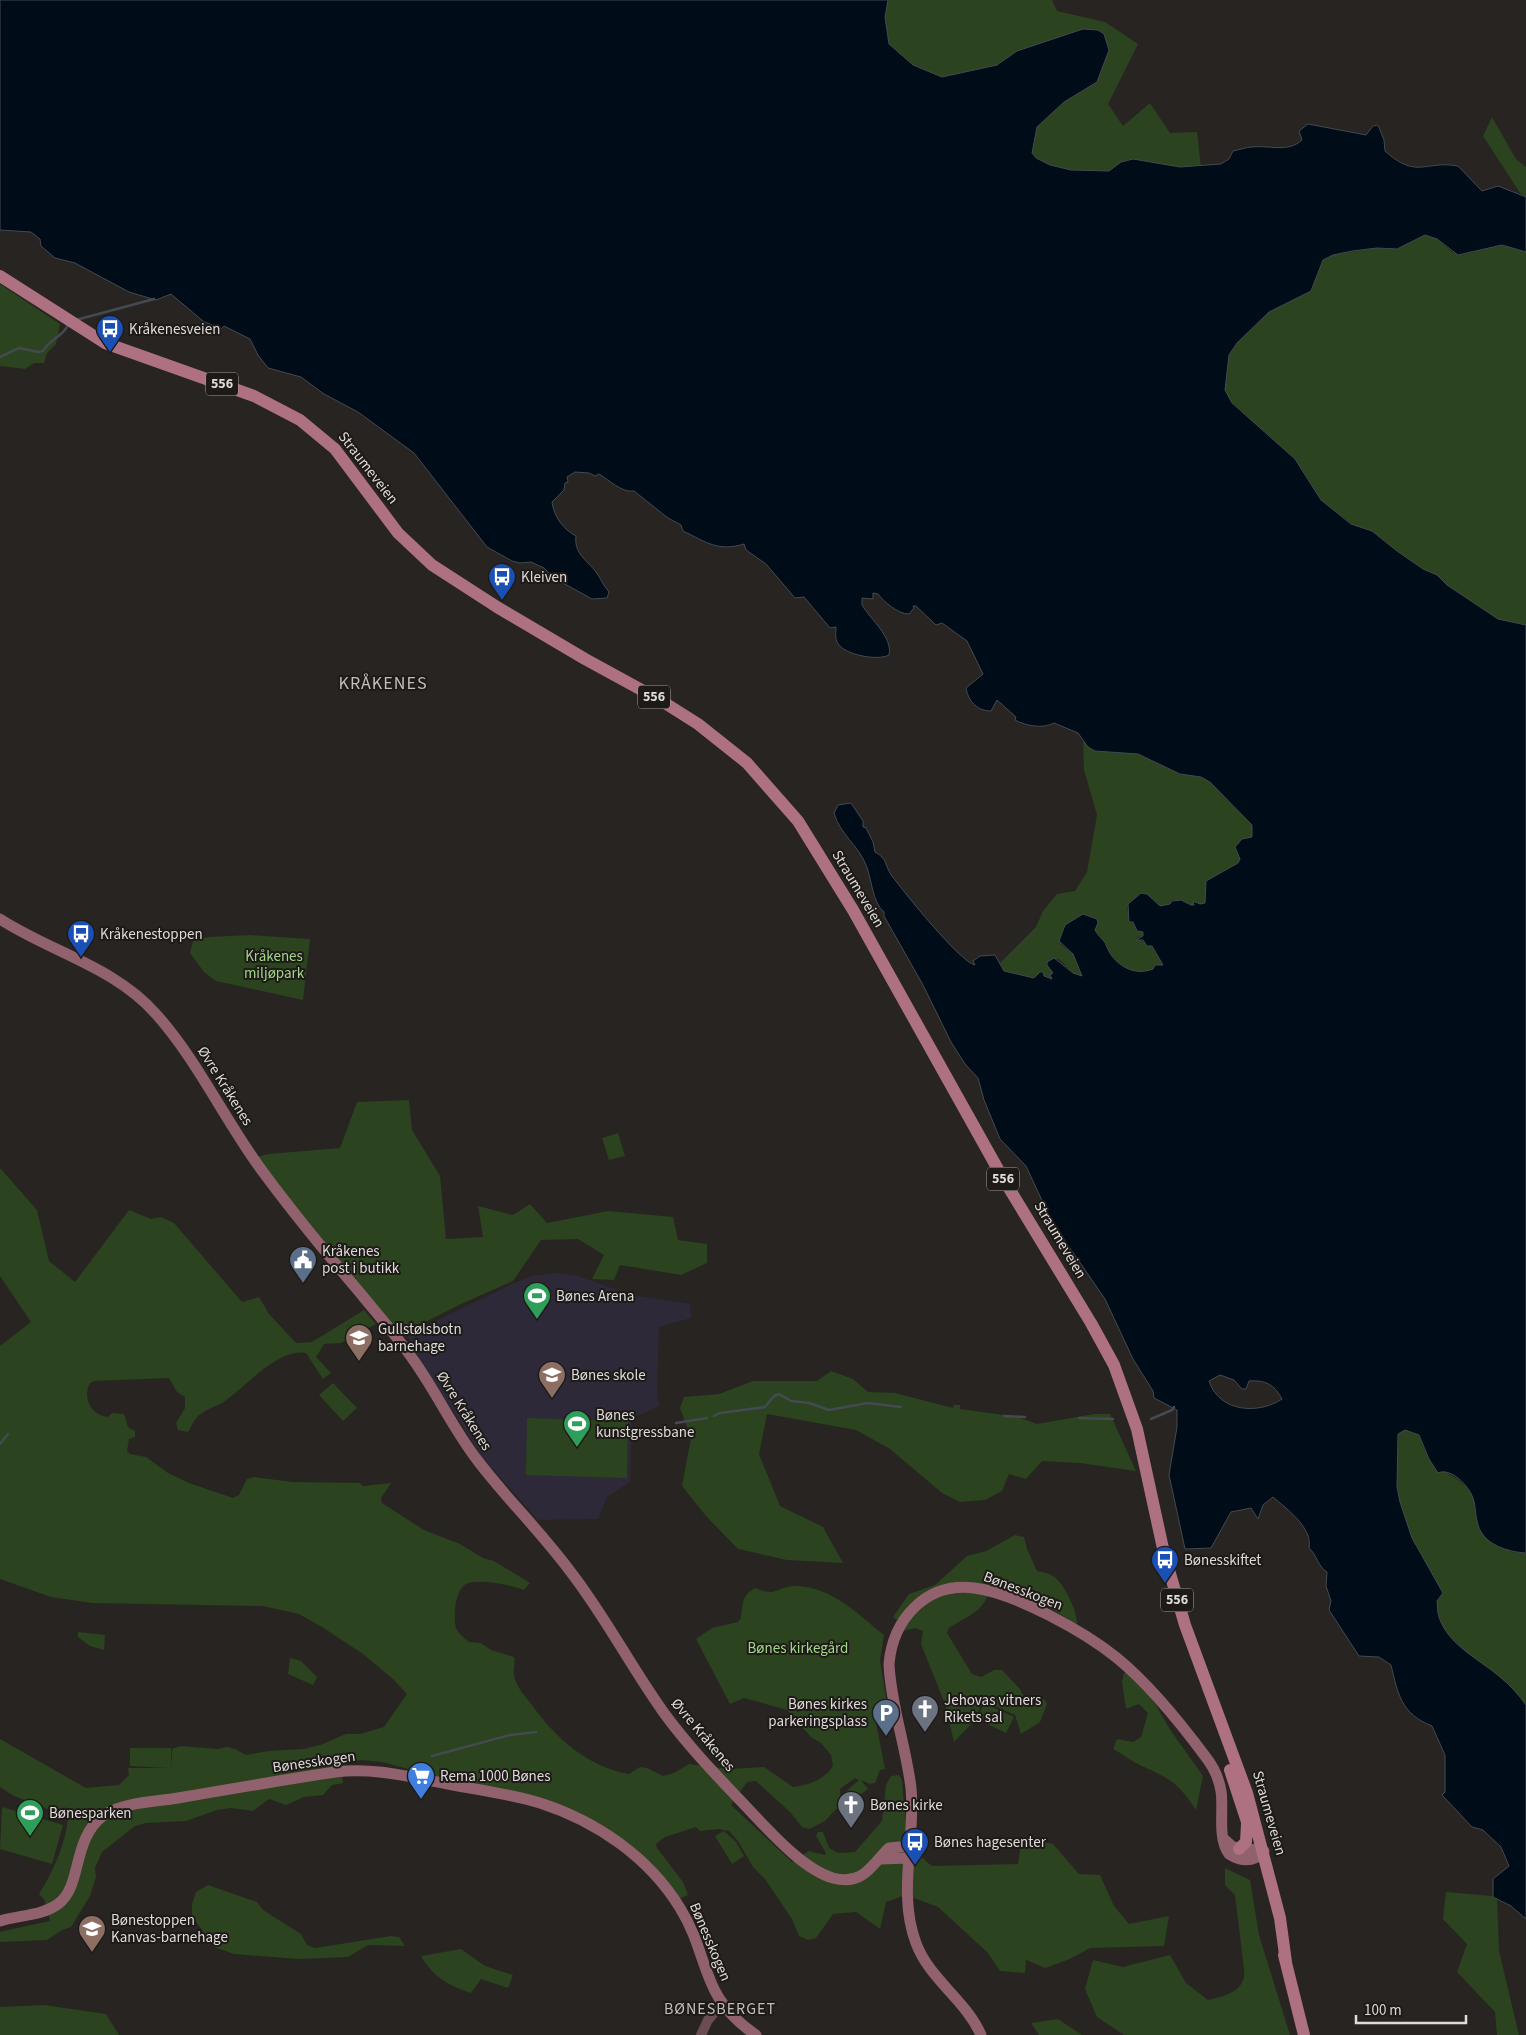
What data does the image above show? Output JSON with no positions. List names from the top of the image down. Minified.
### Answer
{"streets":{"main road":["556","Straumeveien","Øvre Kråkenes","Bønesskogen"]},"crossings":[["Øvre Kråkenes","Bønesskogen"]],"districts":["KRÅKENES","BØNESBERGET"],"parks":["Kråkenes miljøpark","Bønes kirkegård"],"places":{"bus stop":["Kråkenesveien","Kleiven","Kråkenestoppen","Bønesskiftet","Bønes hagesenter"],"public building":["Kråkenes post i butikk"],"sports":["Bønes Arena","Bønes kunstgressbane","Bønesparken"],"school or university":["Gullstølsbotn barnehage","Bønes skole","Bønestoppen Kanvas-barnehage"],"church":["Jehovas vitners Rikets sal","Bønes kirke"],"parking":["Bønes kirkes parkeringsplass"],"supermarket":["Rema 1000 Bønes"]},"scale_bar":"100 m"}
